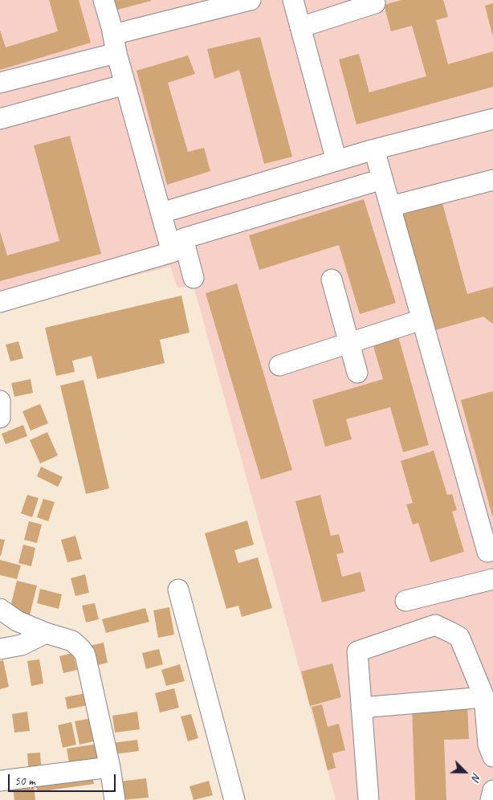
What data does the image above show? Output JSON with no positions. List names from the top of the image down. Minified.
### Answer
{"scale_bar":"50 m","north":"bottom right"}
